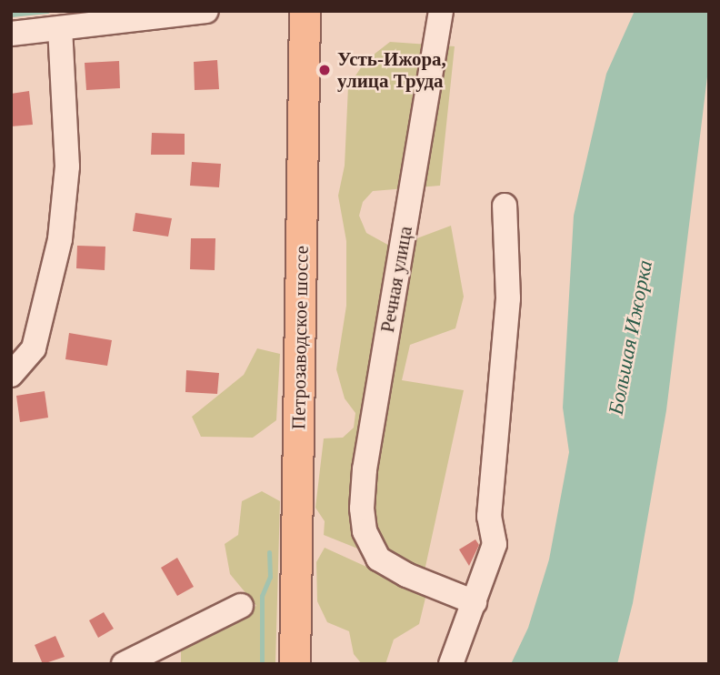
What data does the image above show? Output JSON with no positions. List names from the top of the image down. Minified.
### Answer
{"streets":{"main road":["Петрозаводское шоссе"],"street":["Речная улица"]},"water":["Большая Ижорка"],"places":["Усть-Ижора, улица Труда"]}
